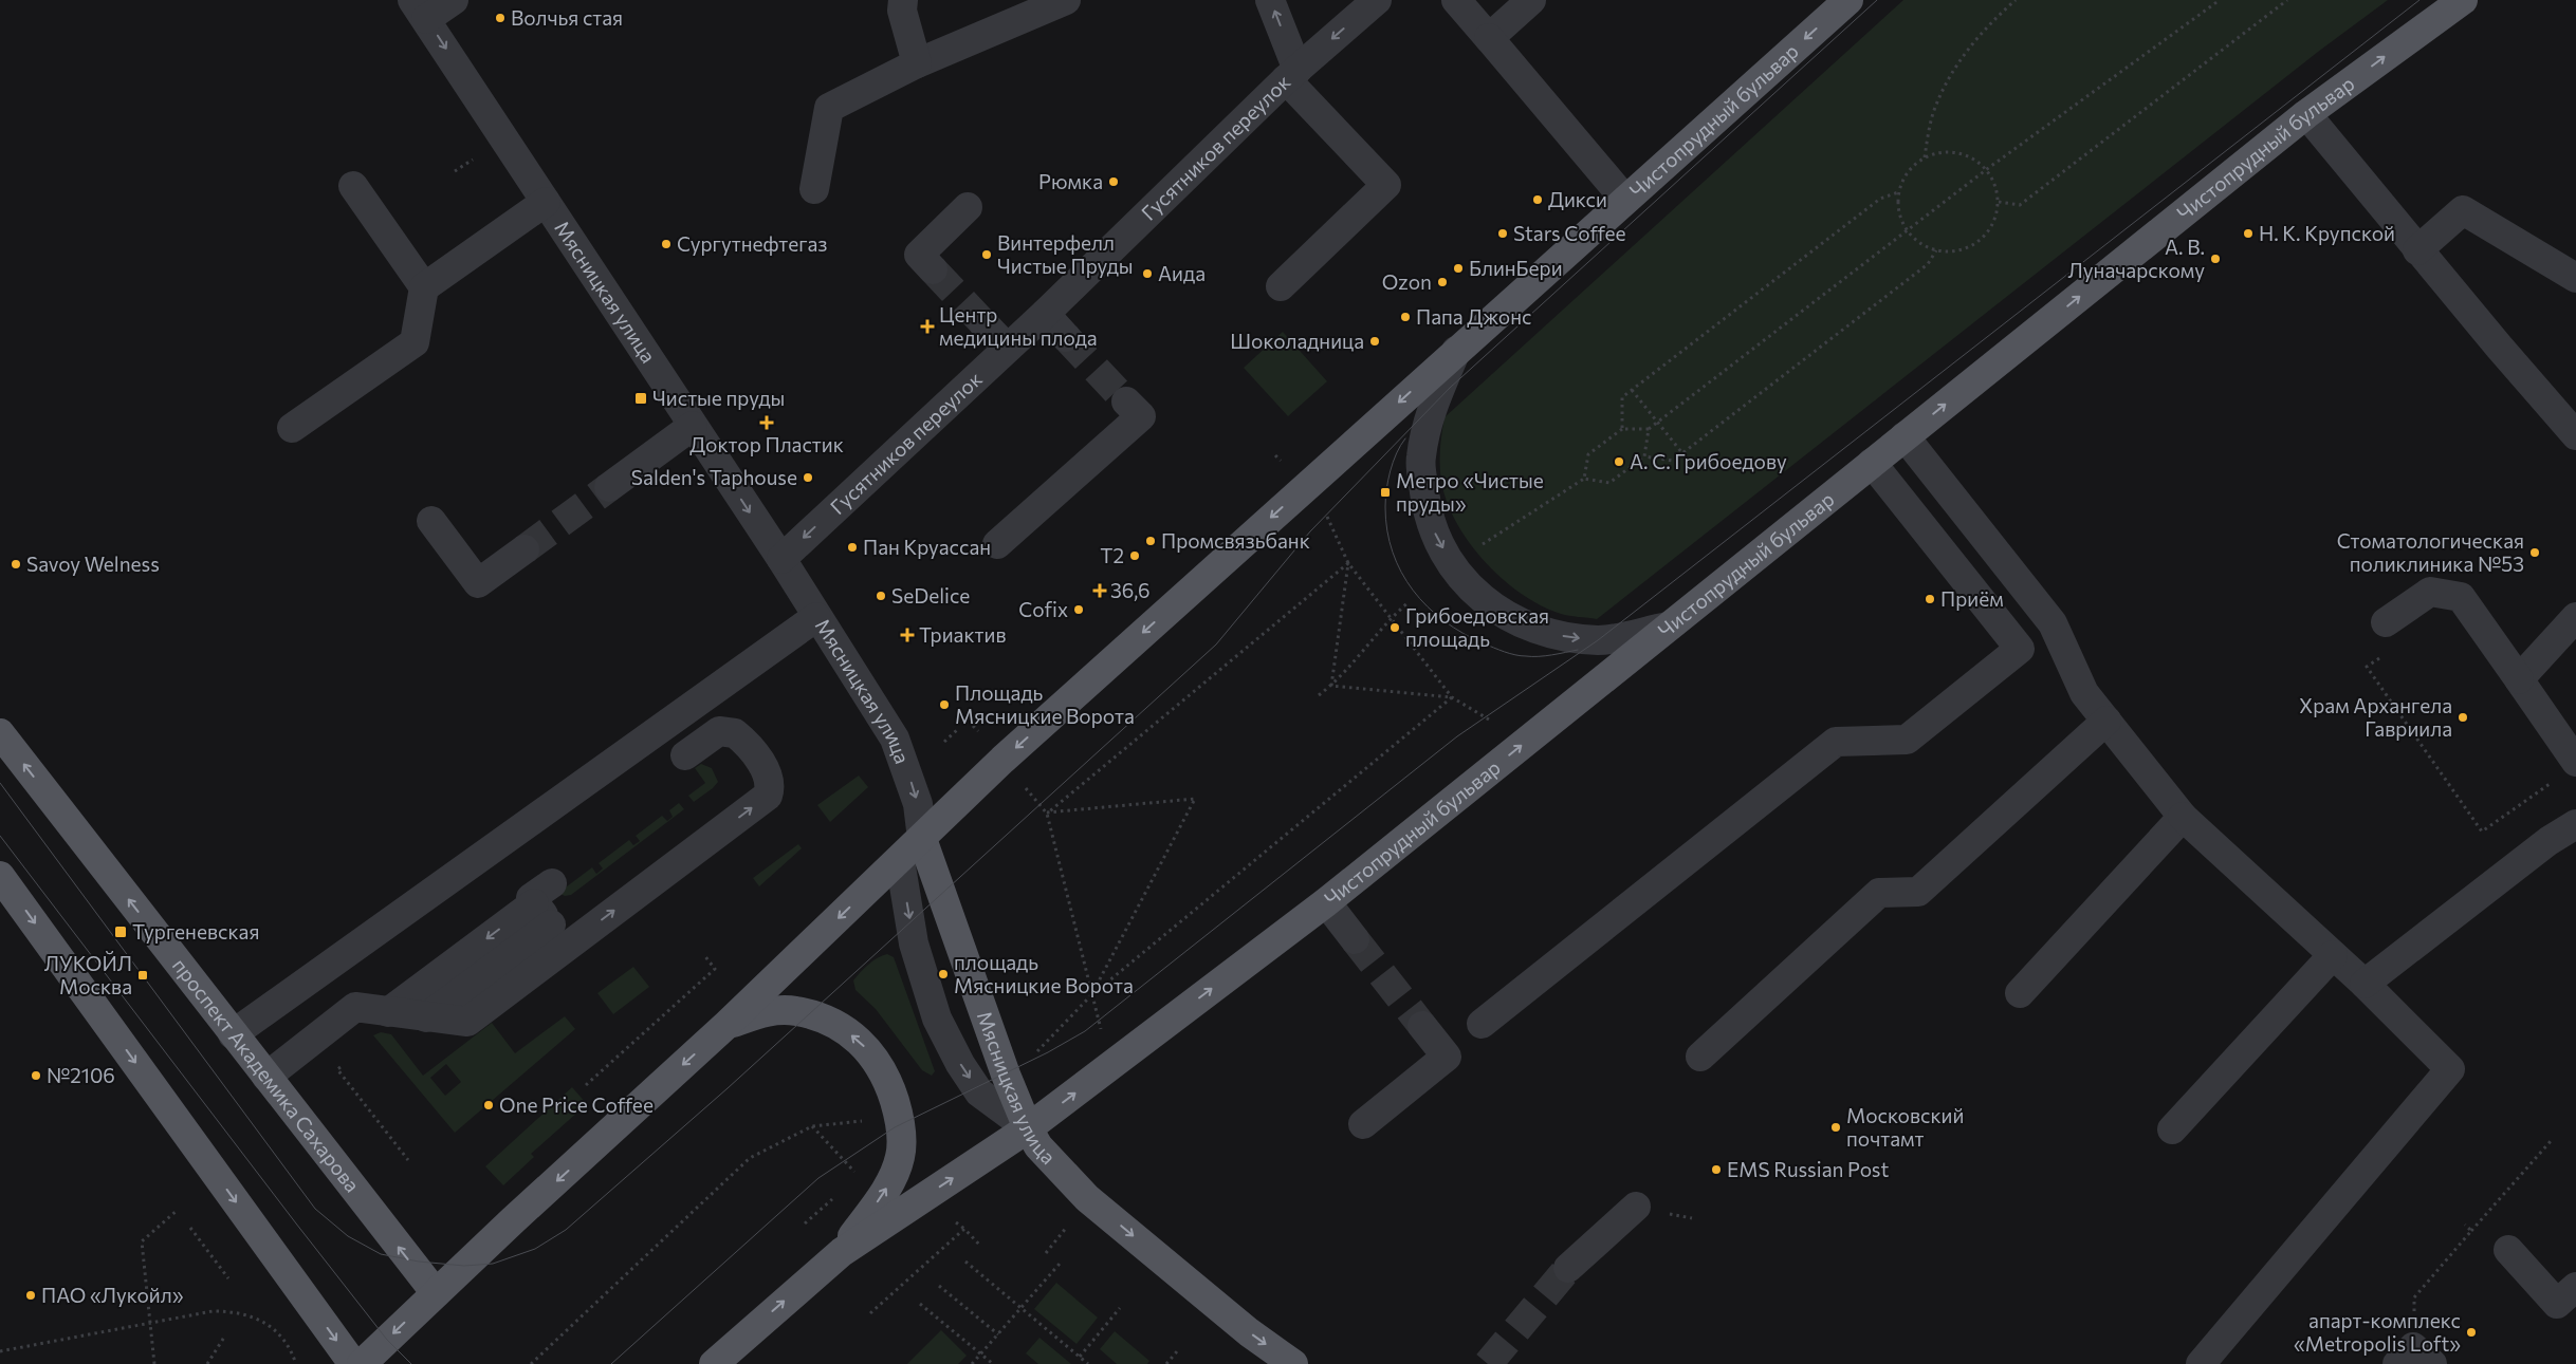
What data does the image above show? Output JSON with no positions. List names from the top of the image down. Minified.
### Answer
{"streets":{"main road":["Чистопрудный бульвар","Мясницкая улица","проспект Академика Сахарова"],"street":["Гусятников переулок"]},"crossings":[["Чистопрудный бульвар","Мясницкая улица"],["Чистопрудный бульвар","проспект Академика Сахарова"],["Гусятников переулок","Мясницкая улица"]],"one_way":["Гусятников переулок","Мясницкая улица"],"places":{"other":["Волчья стая","Рюмка","Дикси","Stars Coffee","Н. К. Крупской","Сургутнефтегаз","Винтерфелл Чистые Пруды","А. В. Луначарскому","БлинБери","Аида","Ozon","Папа Джонс","Шоколадница","А. С. Грибоедову","Salden's Taphouse","Промсвязьбанк","Пан Круассан","Стоматологическая поликлиника №53","T2","Savoy Welness","SeDelice","Приём","Cofix","Грибоедовская площадь","Площадь Мясницкие Ворота","Храм Архангела Гавриила","площадь Мясницкие Ворота","№2106","One Price Coffee","Московский почтамт","EMS Russian Post","ПАО «Лукойл»","апарт-комплекс «Metropolis Loft»"],"health":["Центр медицины плода","Доктор Пластик","36,6","Триактив"],"transit":["Чистые пруды","Метро «Чистые пруды»","Тургеневская","ЛУКОЙЛ Москва"]}}
